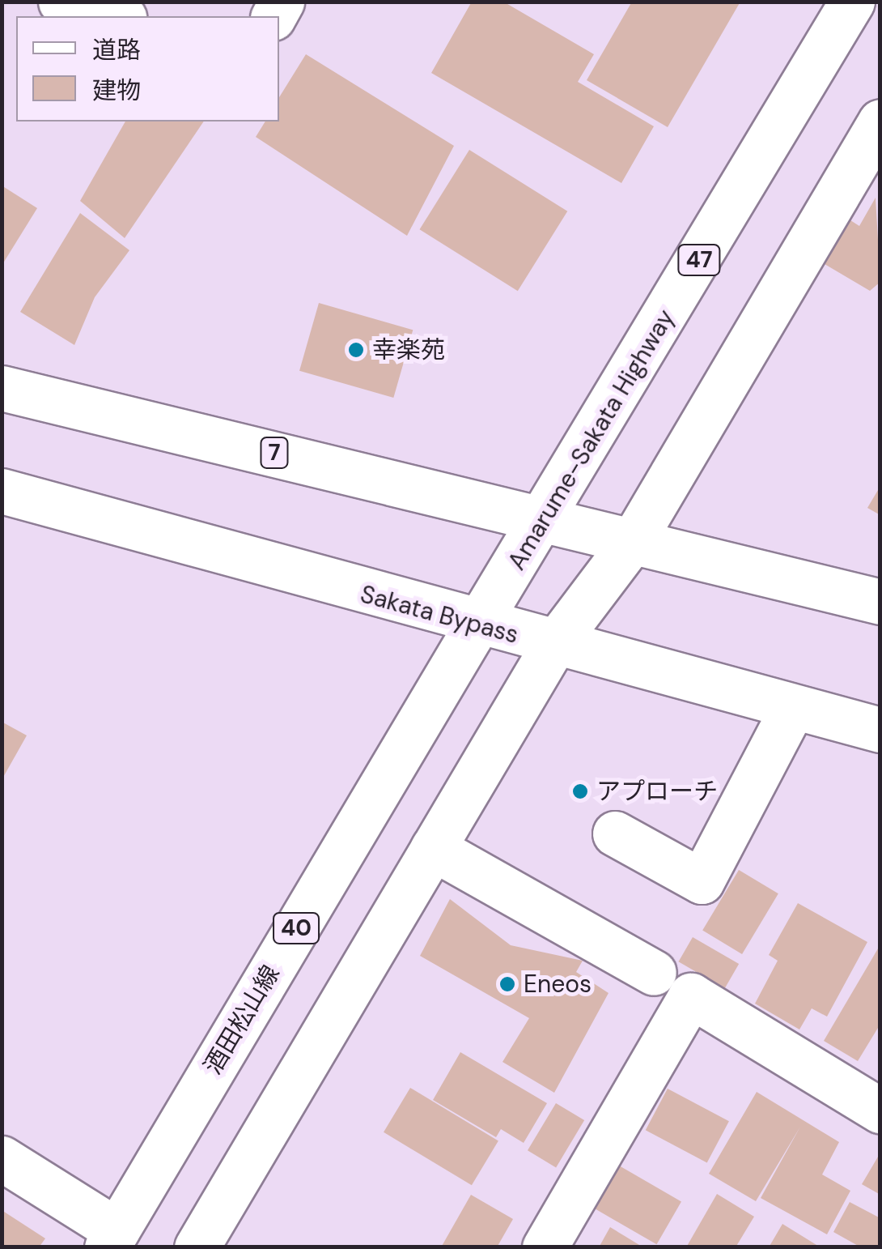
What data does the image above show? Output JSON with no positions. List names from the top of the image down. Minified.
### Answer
{"streets":{"main road":["47","Amarume-Sakata Highway","7","Sakata Bypass","40","酒田松山線"]},"crossings":[["Amarume-Sakata Highway","7"],["Amarume-Sakata Highway","Sakata Bypass"],["Amarume-Sakata Highway","酒田松山線"],["Sakata Bypass","酒田松山線"]],"places":["幸楽苑","アプローチ","Eneos"],"legend":["道路","建物"]}
